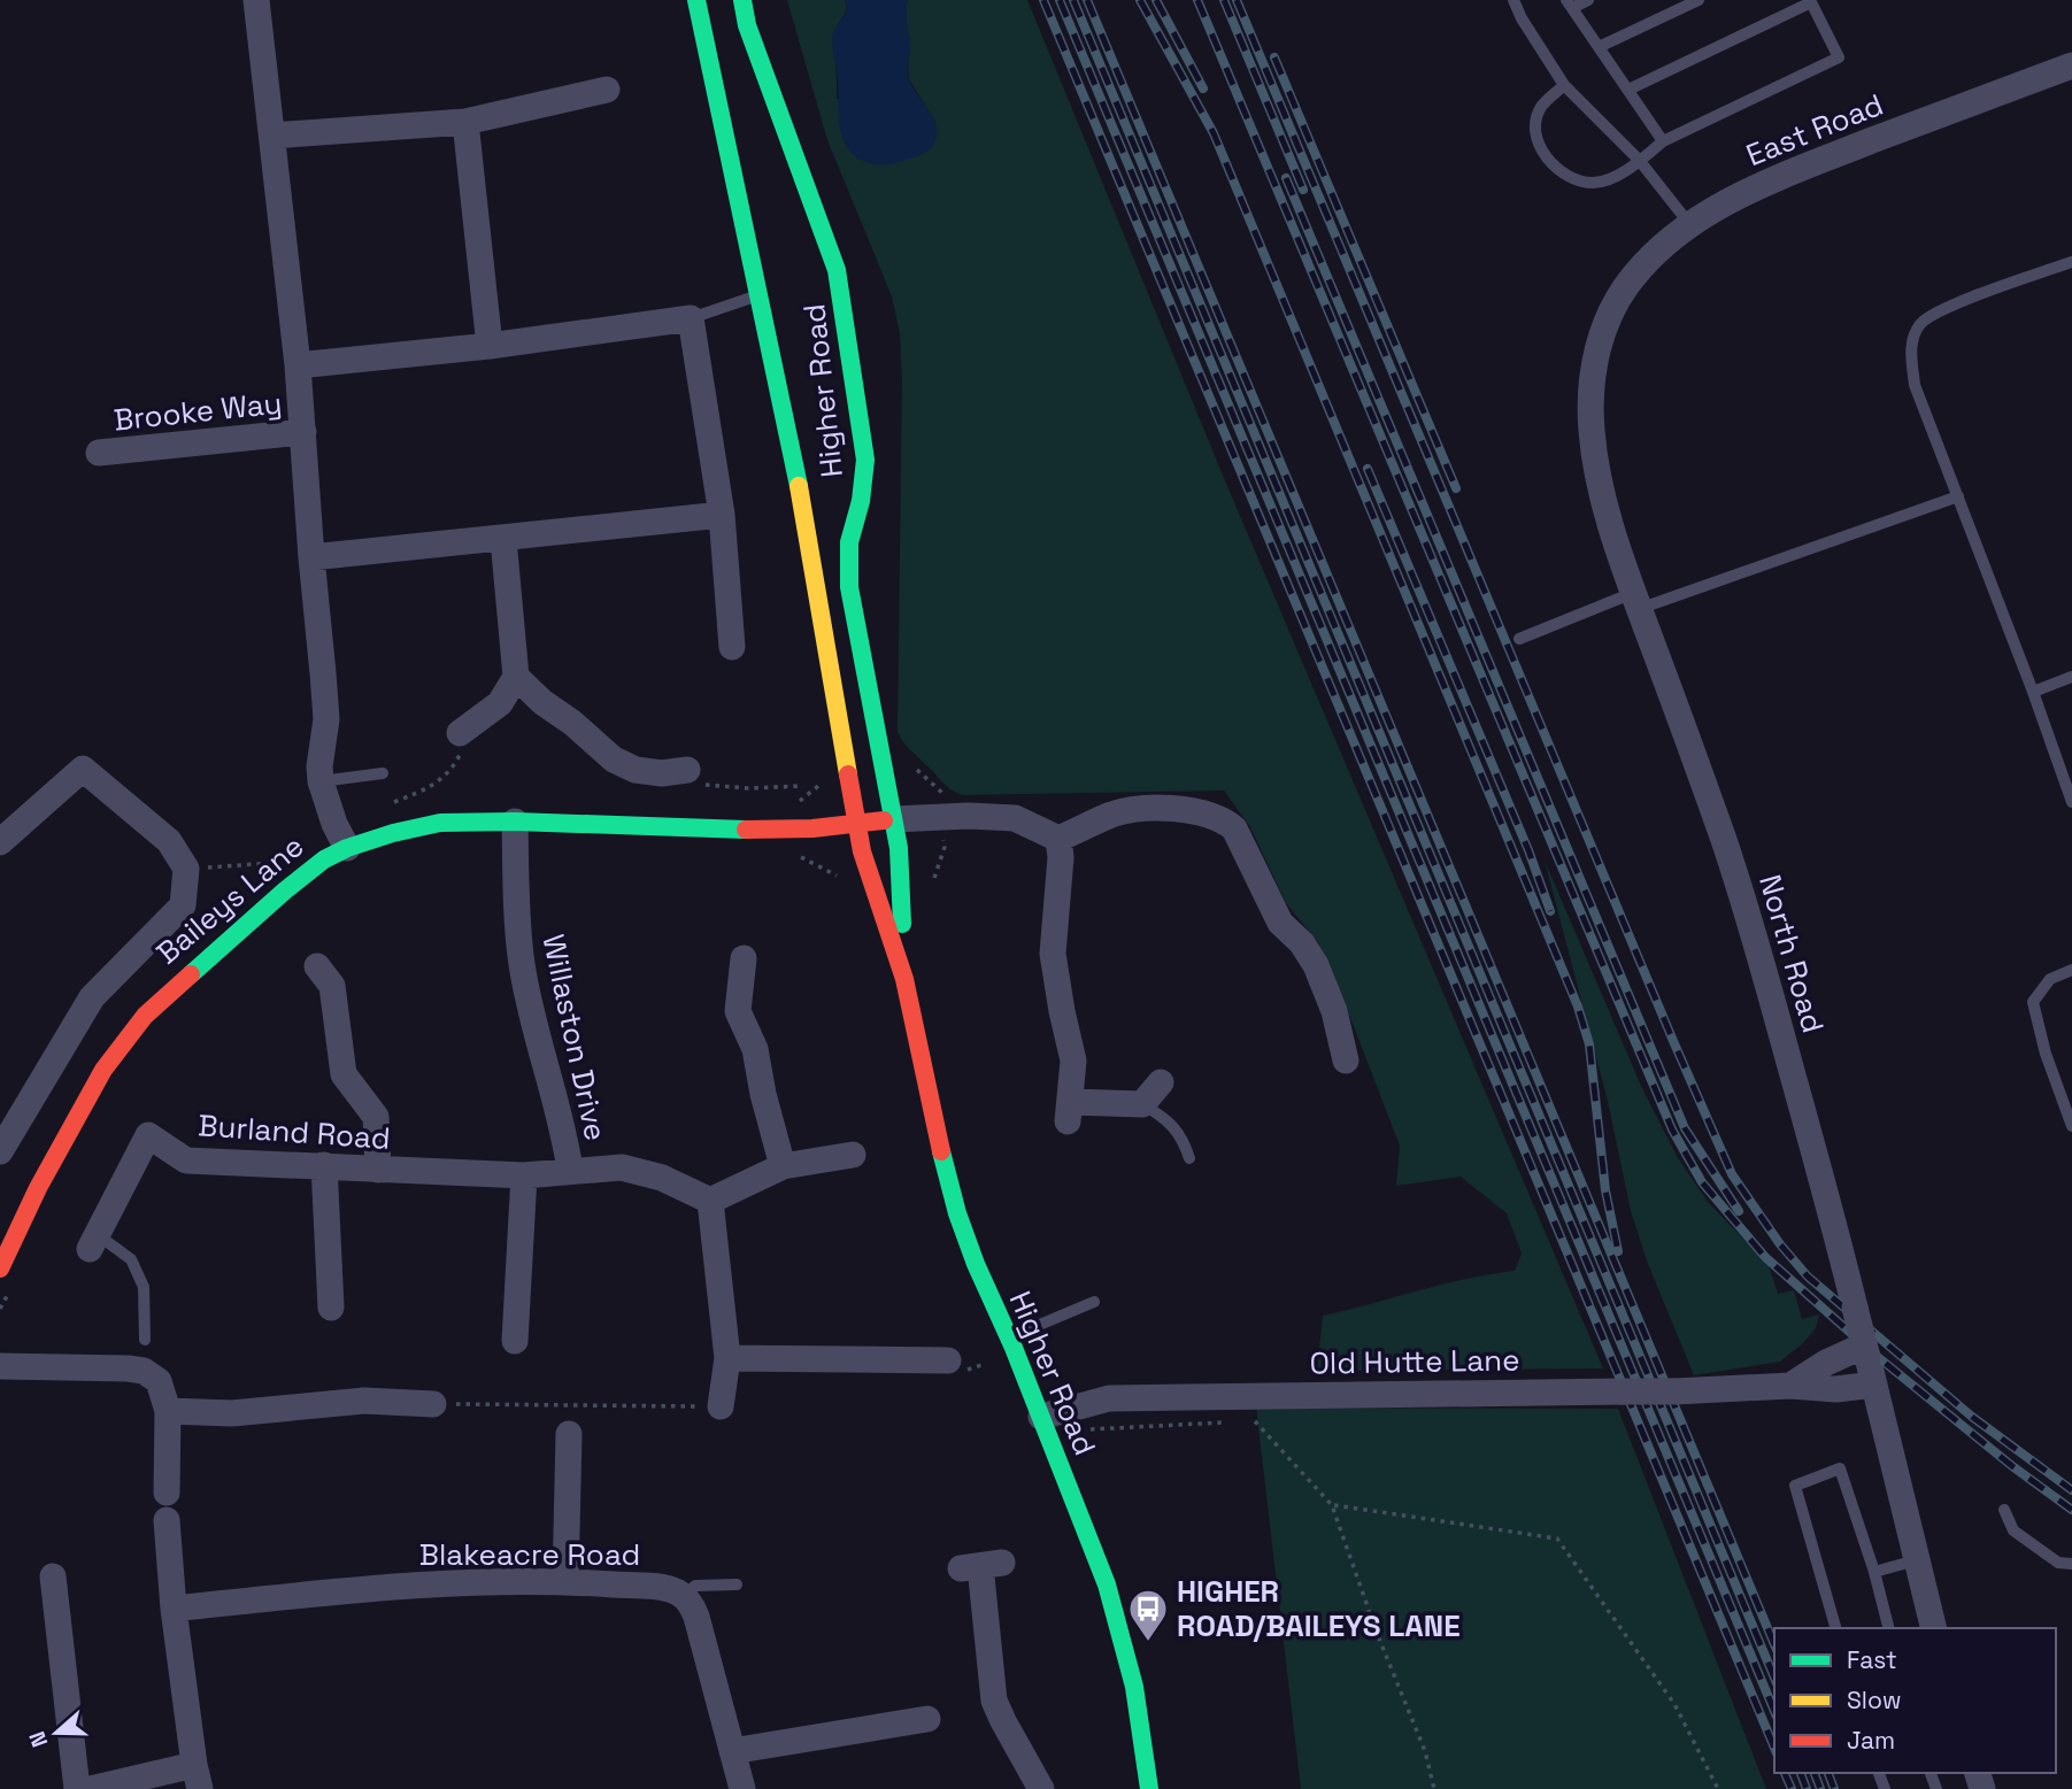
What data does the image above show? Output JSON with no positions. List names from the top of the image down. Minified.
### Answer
{"streets":{"main road":["Higher Road","Baileys Lane"],"street":["East Road","Brooke Way","North Road","Willaston Drive","Burland Road","Old Hutte Lane","Blakeacre Road"]},"crossings":[["East Road","North Road"],["Higher Road","Baileys Lane"],["Higher Road","Old Hutte Lane"],["Baileys Lane","Willaston Drive"],["North Road","Old Hutte Lane"],["Willaston Drive","Burland Road"]],"places":{"bus stop":["HIGHER ROAD/BAILEYS LANE"]},"legend":["Fast","Slow","Jam"],"north":"left"}
